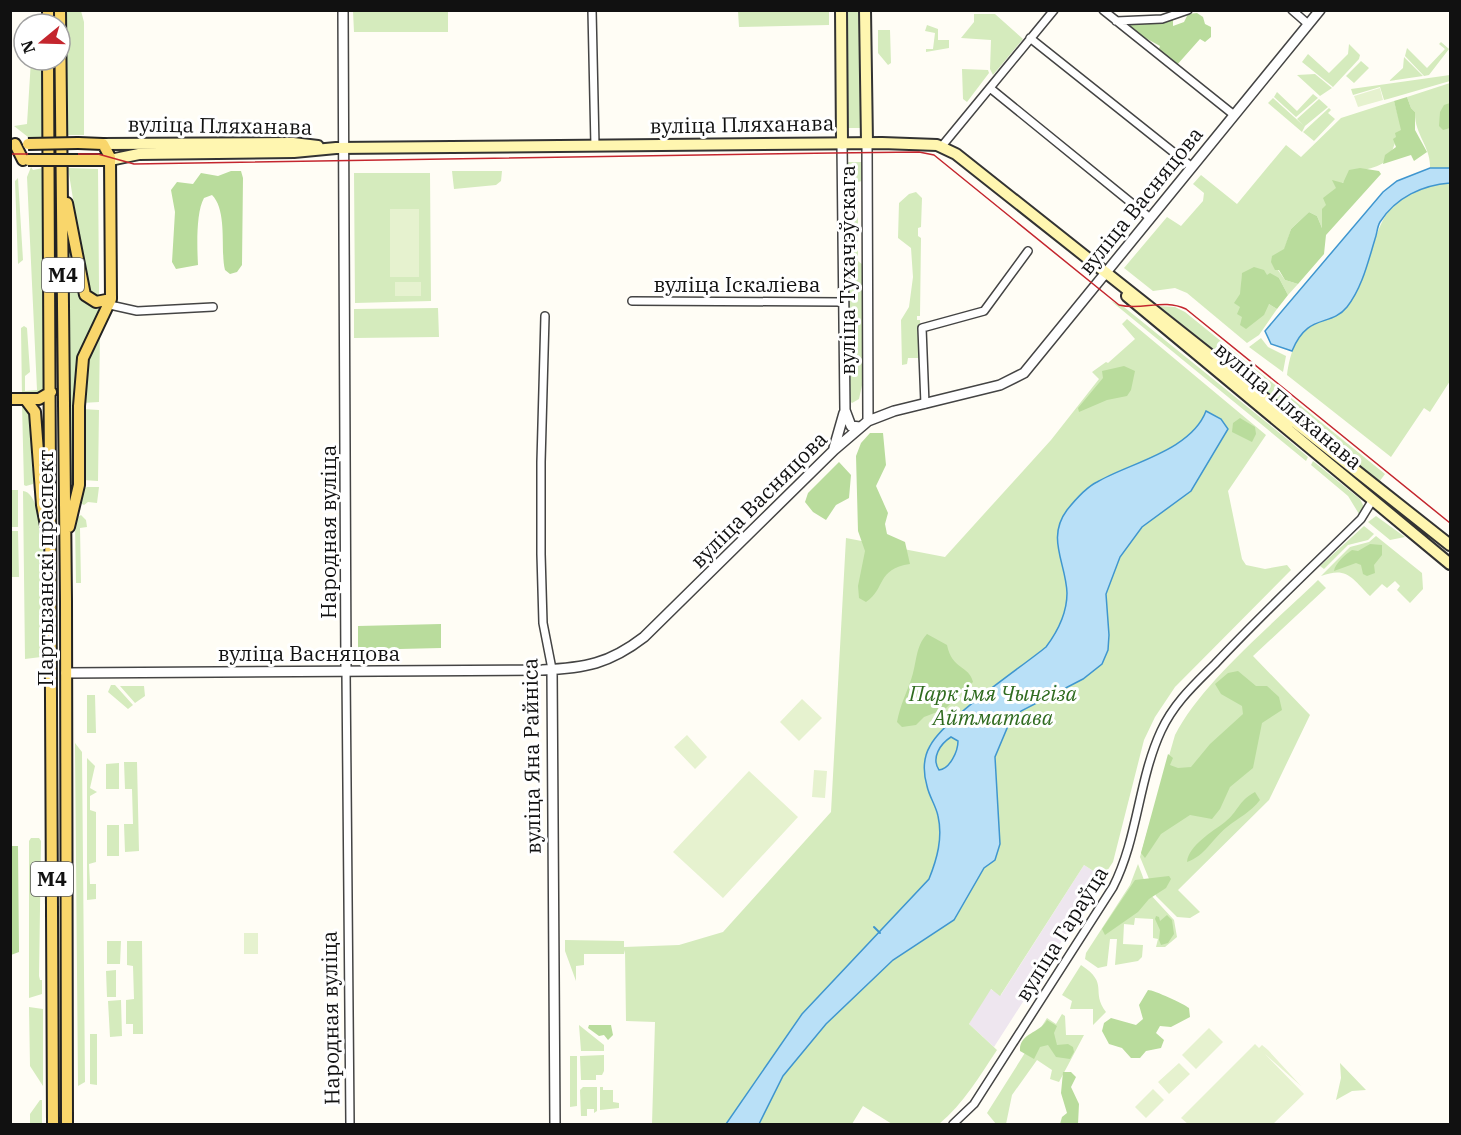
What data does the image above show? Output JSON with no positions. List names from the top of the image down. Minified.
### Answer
{"streets":{"main road":["вуліца Пляханава","вуліца Тухачэўскага","М4","Партызанскі праспект"],"street":["вуліца Васняцова","вуліца Іскаліева","Народная вуліца","вуліца Яна Райніса","вуліца Гараўца"]},"crossings":[["вуліца Пляханава","вуліца Васняцова"],["вуліца Пляханава","вуліца Тухачэўскага"],["вуліца Пляханава","Народная вуліца"],["вуліца Пляханава","вуліца Гараўца"],["вуліца Васняцова","вуліца Тухачэўскага"],["вуліца Васняцова","Народная вуліца"],["вуліца Васняцова","Партызанскі праспект"],["вуліца Васняцова","вуліца Яна Райніса"],["вуліца Тухачэўскага","вуліца Іскаліева"]],"parks":["Парк імя Чынгіза Айтматава"],"north":"left"}
